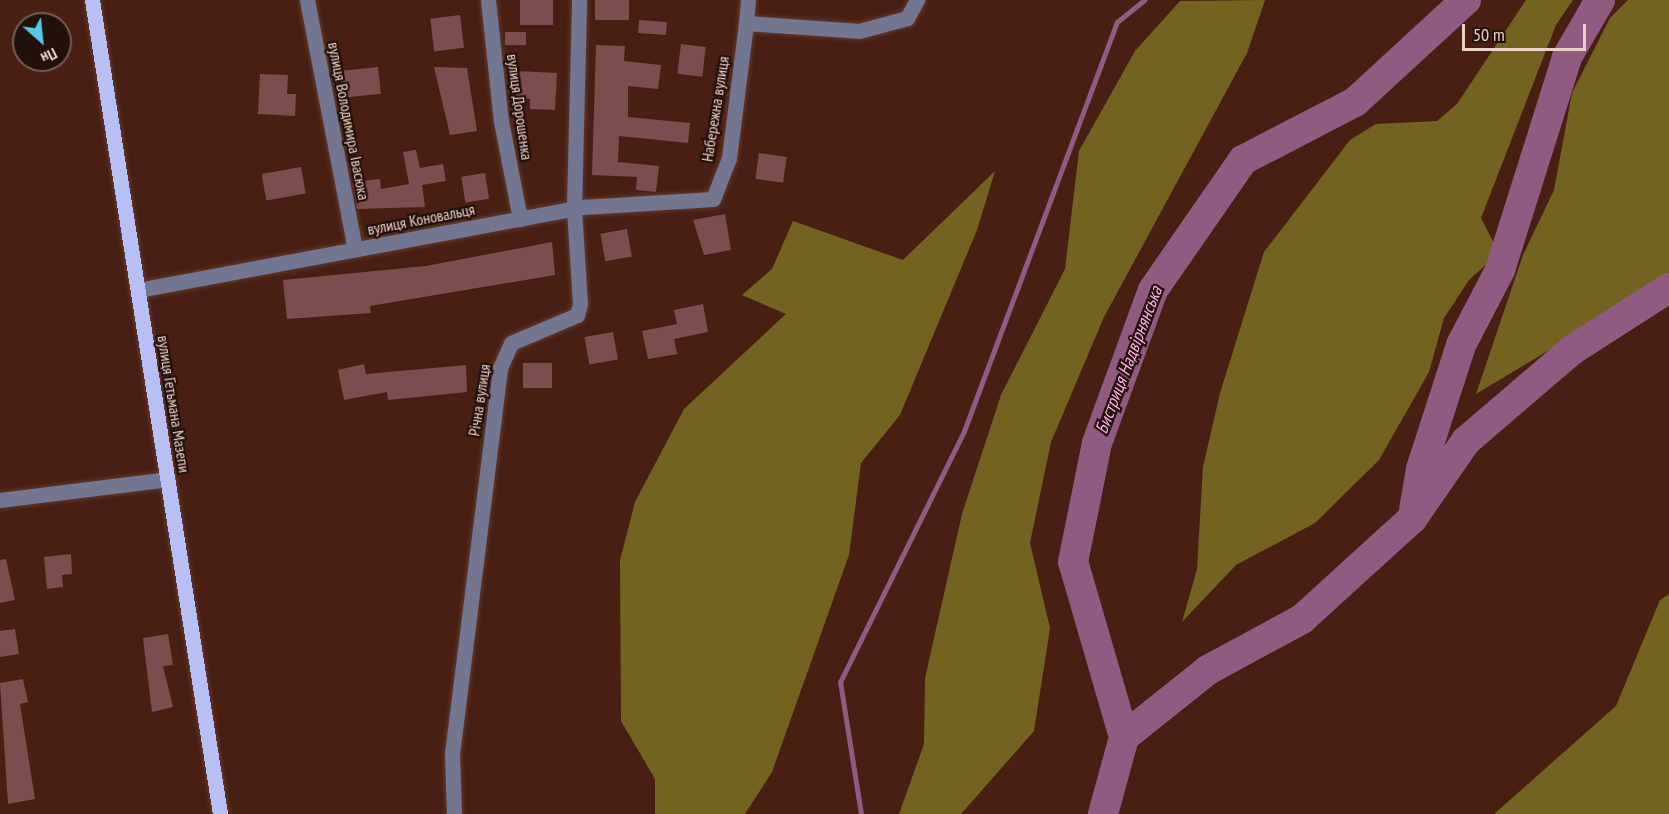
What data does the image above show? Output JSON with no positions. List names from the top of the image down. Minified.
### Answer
{"streets":{"main road":["вулиця Гетьмана Мазепи"],"street":["вулиця Дорошенка","Набережна вулиця","вулиця Володимира Івасюка","вулиця Коновальця","Річна вулиця"]},"crossings":[["вулиця Дорошенка","вулиця Коновальця"],["Набережна вулиця","вулиця Коновальця"],["вулиця Володимира Івасюка","вулиця Коновальця"],["вулиця Коновальця","Річна вулиця"],["вулиця Коновальця","вулиця Гетьмана Мазепи"]],"water":["Бистриця Надвірнянська"],"scale_bar":"50 m","north":"bottom right"}
